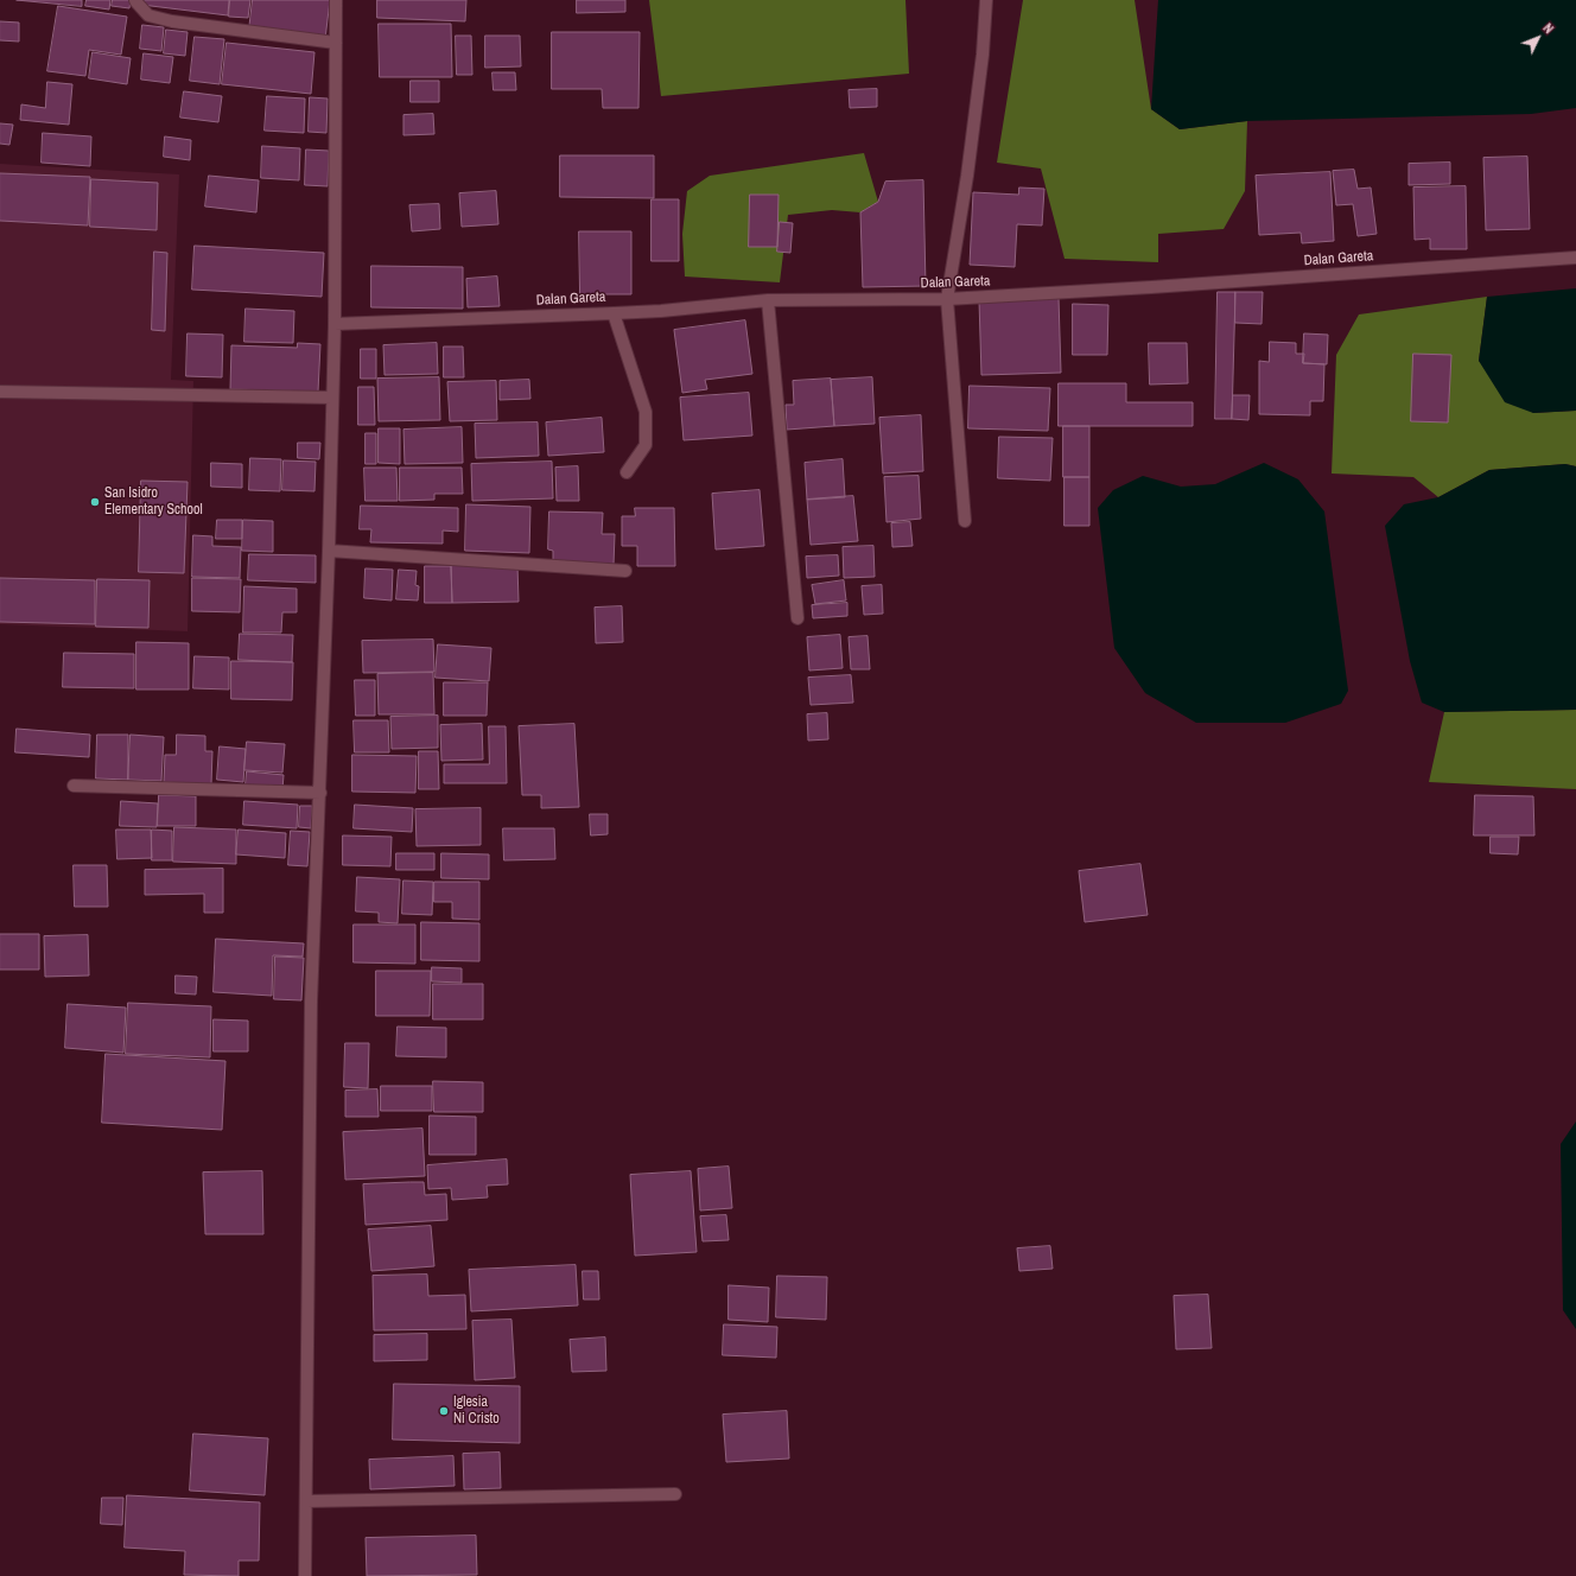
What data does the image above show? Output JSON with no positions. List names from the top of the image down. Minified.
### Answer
{"streets":{"street":["Dalan Gareta"]},"places":["San Isidro Elementary School","Iglesia Ni Cristo"],"north":"top right"}
